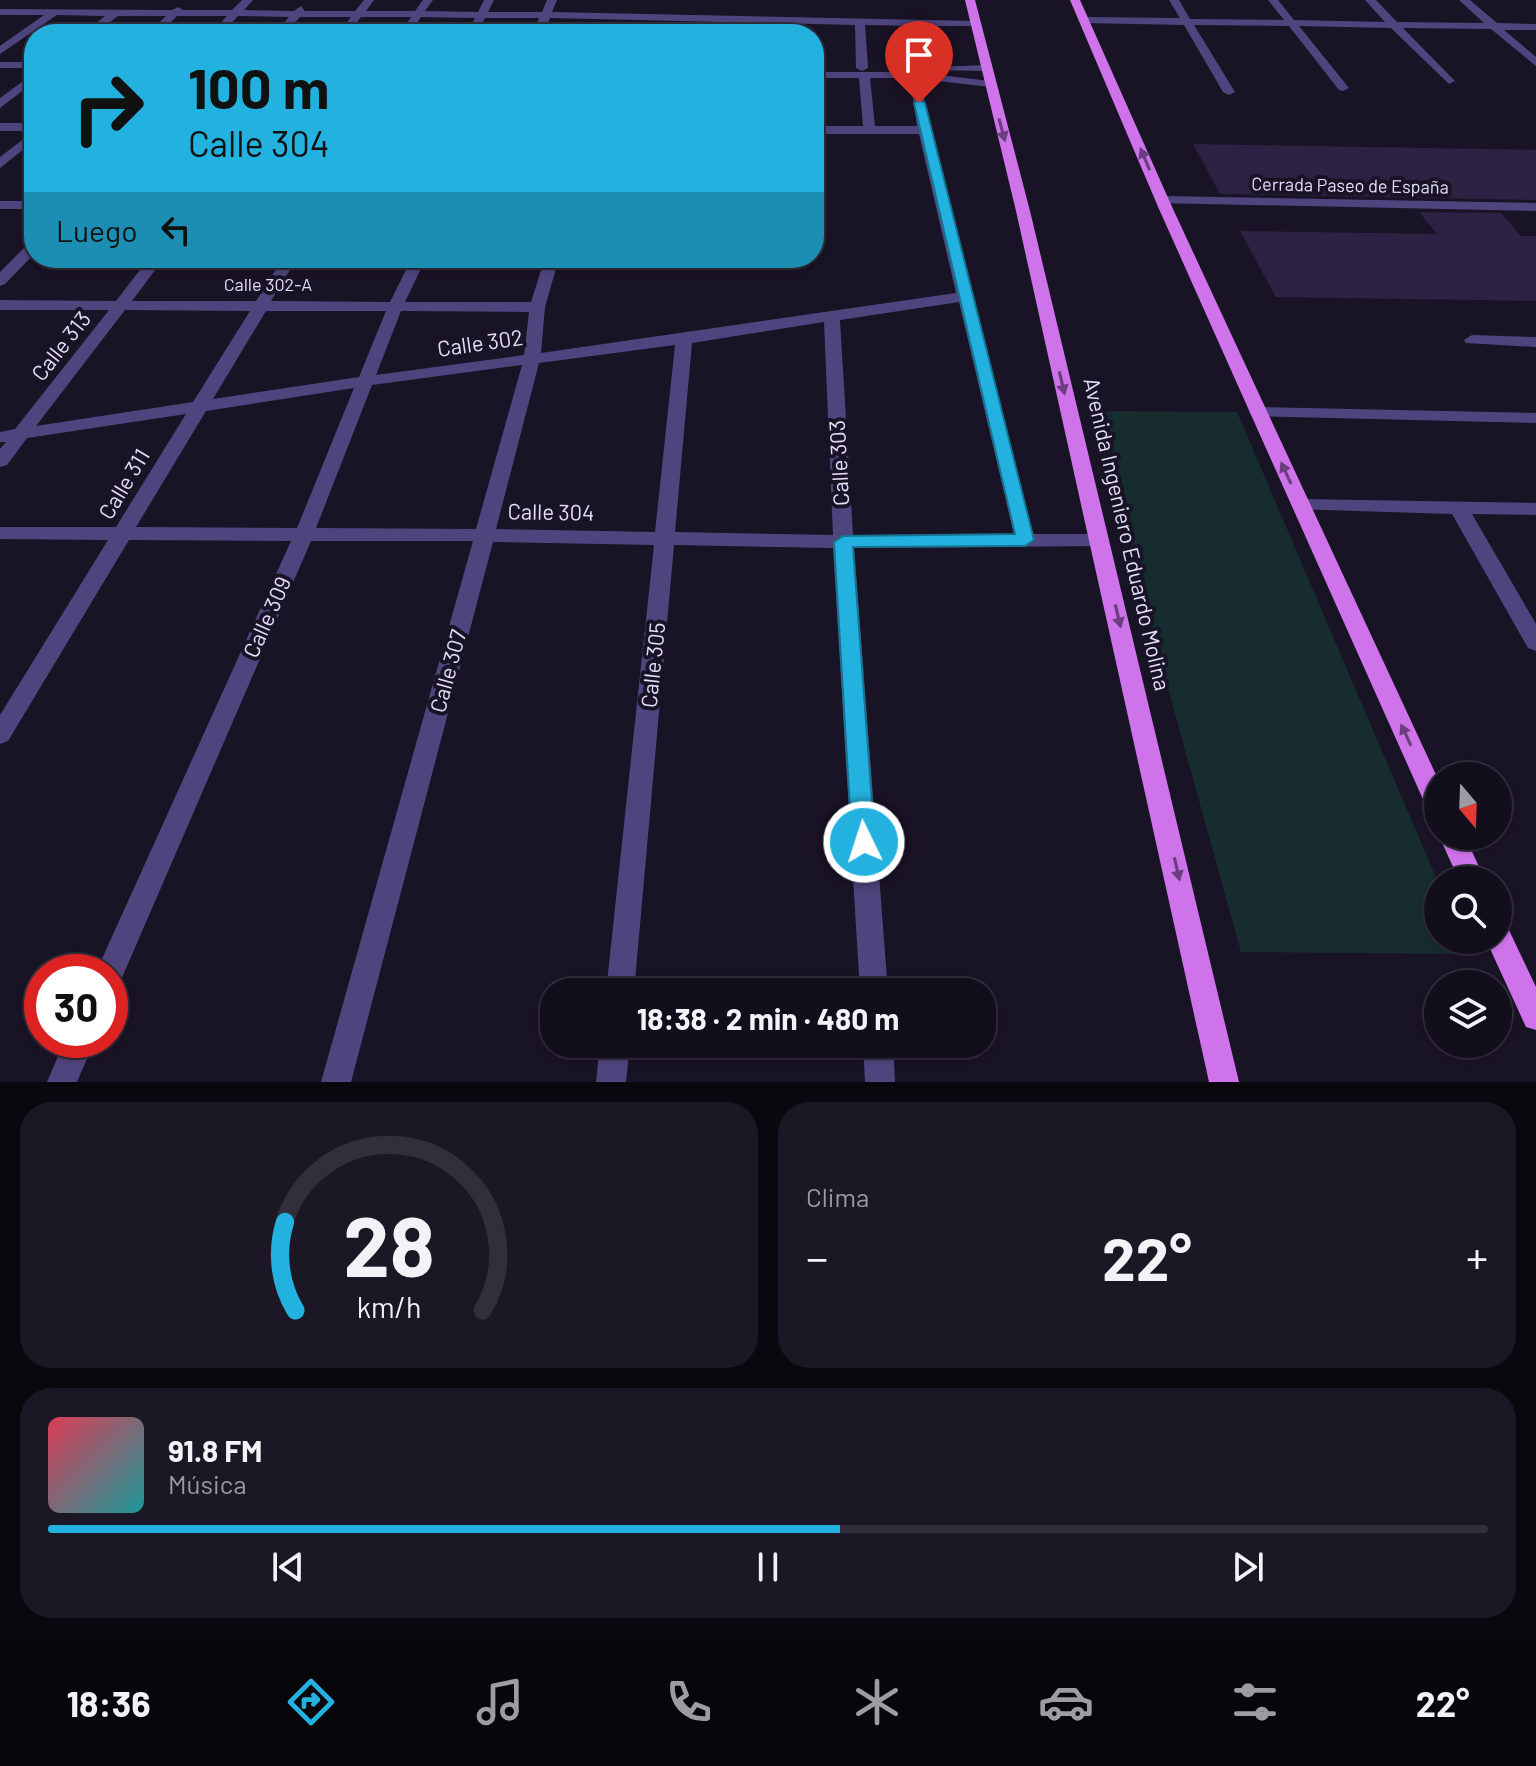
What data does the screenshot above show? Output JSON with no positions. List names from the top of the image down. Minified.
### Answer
{"streets":{"main road":["Avenida Ingeniero Eduardo Molina"],"street":["Cerrada Paseo de España","Calle 302-A","Calle 302","Calle 313","Calle 303","Calle 311","Calle 304","Calle 309","Calle 305","Calle 307"]},"crossings":[["Calle 302-A","Calle 313"],["Calle 302-A","Calle 311"],["Calle 302-A","Calle 309"],["Calle 302-A","Calle 307"],["Calle 302","Calle 313"],["Calle 302","Calle 303"],["Calle 302","Calle 311"],["Calle 302","Calle 309"],["Calle 302","Calle 305"],["Calle 302","Calle 307"],["Calle 303","Calle 304"],["Calle 311","Calle 304"],["Calle 304","Avenida Ingeniero Eduardo Molina"],["Calle 304","Calle 309"],["Calle 304","Calle 305"],["Calle 304","Calle 307"]],"north":"bottom","page":{"turn":["100 m","Calle 304"],"then":"Luego","limit":"30","trip":"18:38 · 2 min · 480 m","tile":"Clima","heat":["−","22°","+"],"song":["91.8 FM","Música"],"tabs":["18:36","22°"],"gauge":["28","km/h"]}}
